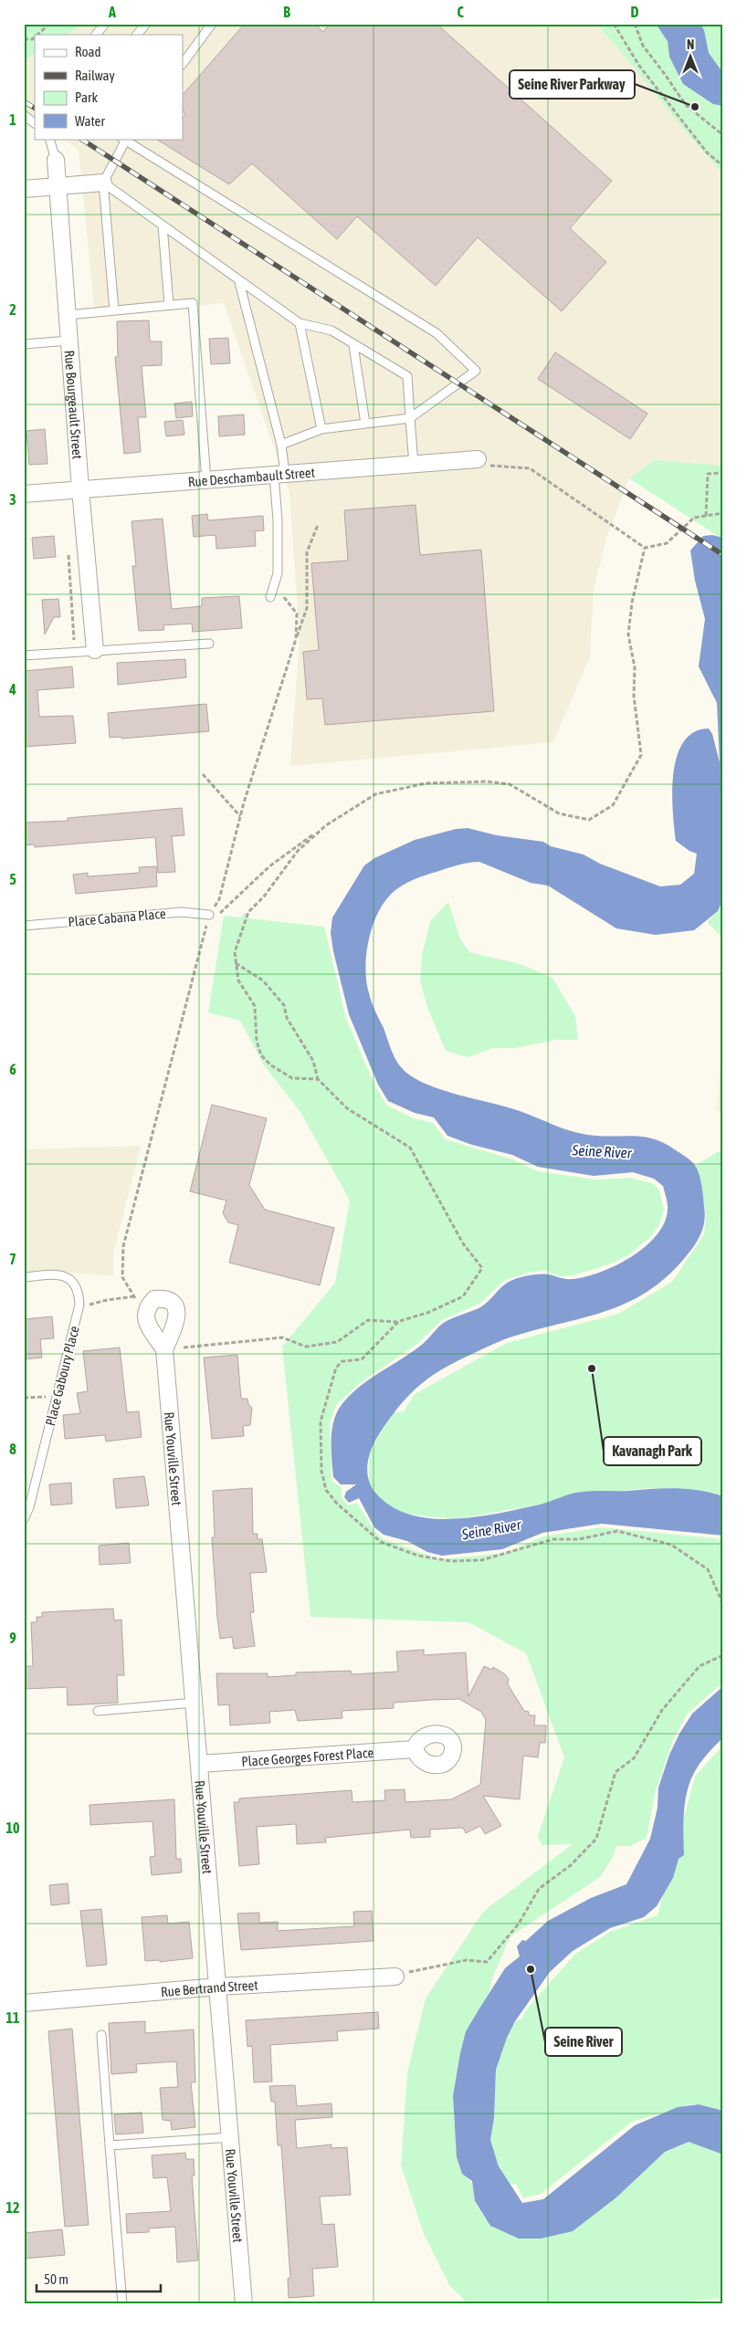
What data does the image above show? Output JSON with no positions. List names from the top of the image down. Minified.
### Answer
{"streets":{"street":["Rue Bourgeault Street","Rue Deschambault Street","Rue Youville Street","Place Georges Forest Place","Rue Bertrand Street"],"lane":["Place Cabana Place","Place Gaboury Place"]},"crossings":[["Rue Bourgeault Street","Rue Deschambault Street"],["Rue Youville Street","Place Georges Forest Place"],["Rue Youville Street","Rue Bertrand Street"]],"water":["Seine River"],"places":["Seine River Parkway","Kavanagh Park","Seine River"],"legend":["Road","Railway","Park","Water"],"scale_bar":"50 m","north":"top","grid":{"columns":["A","B","C","D"],"rows":["1","2","3","4","5","6","7","8","9","10","11","12"]}}
